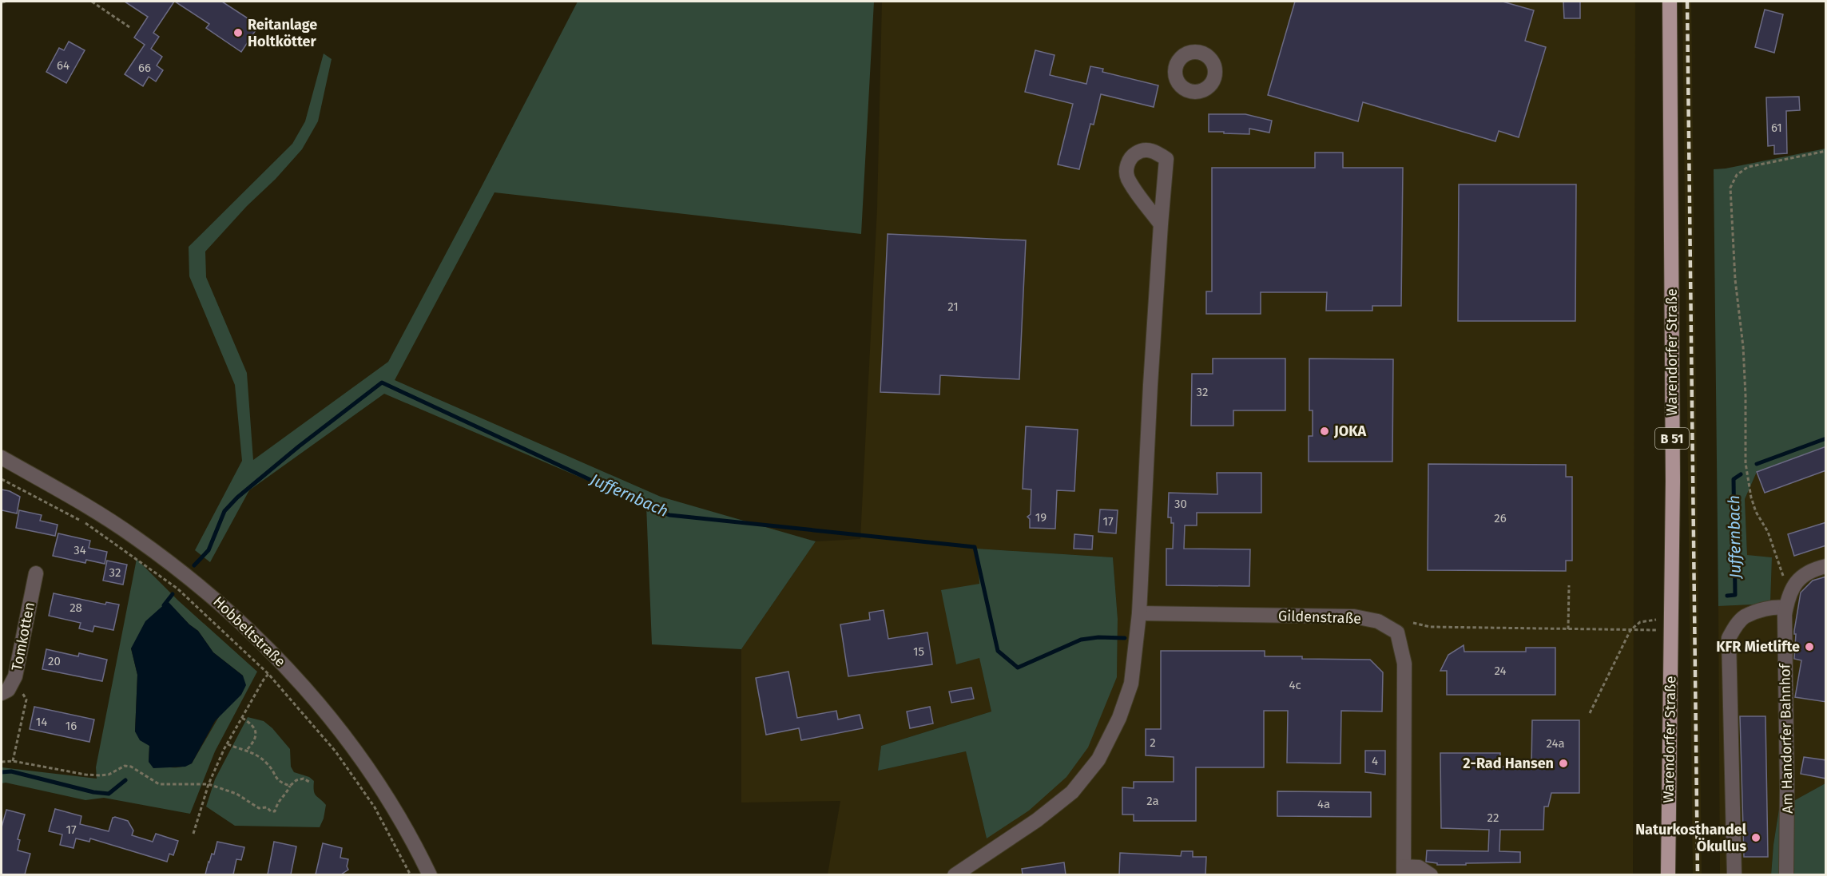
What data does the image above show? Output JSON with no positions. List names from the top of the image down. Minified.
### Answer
{"streets":{"main road":["Warendorfer Straße","B 51"],"street":["Gildenstraße","Hobbeltstraße","Tomkotten","Am Handorfer Bahnhof"]},"water":["Juffernbach"],"places":["Reitanlage Holtkötter","JOKA","KFR Mietlifte","2-Rad Hansen","Naturkosthandel Ökullus"],"house_numbers":["64","66","61","21","32","30","19","26","17","34","32","28","15","20","24","4c","14","16","2","24a","4","2a","4a","22","17"]}
